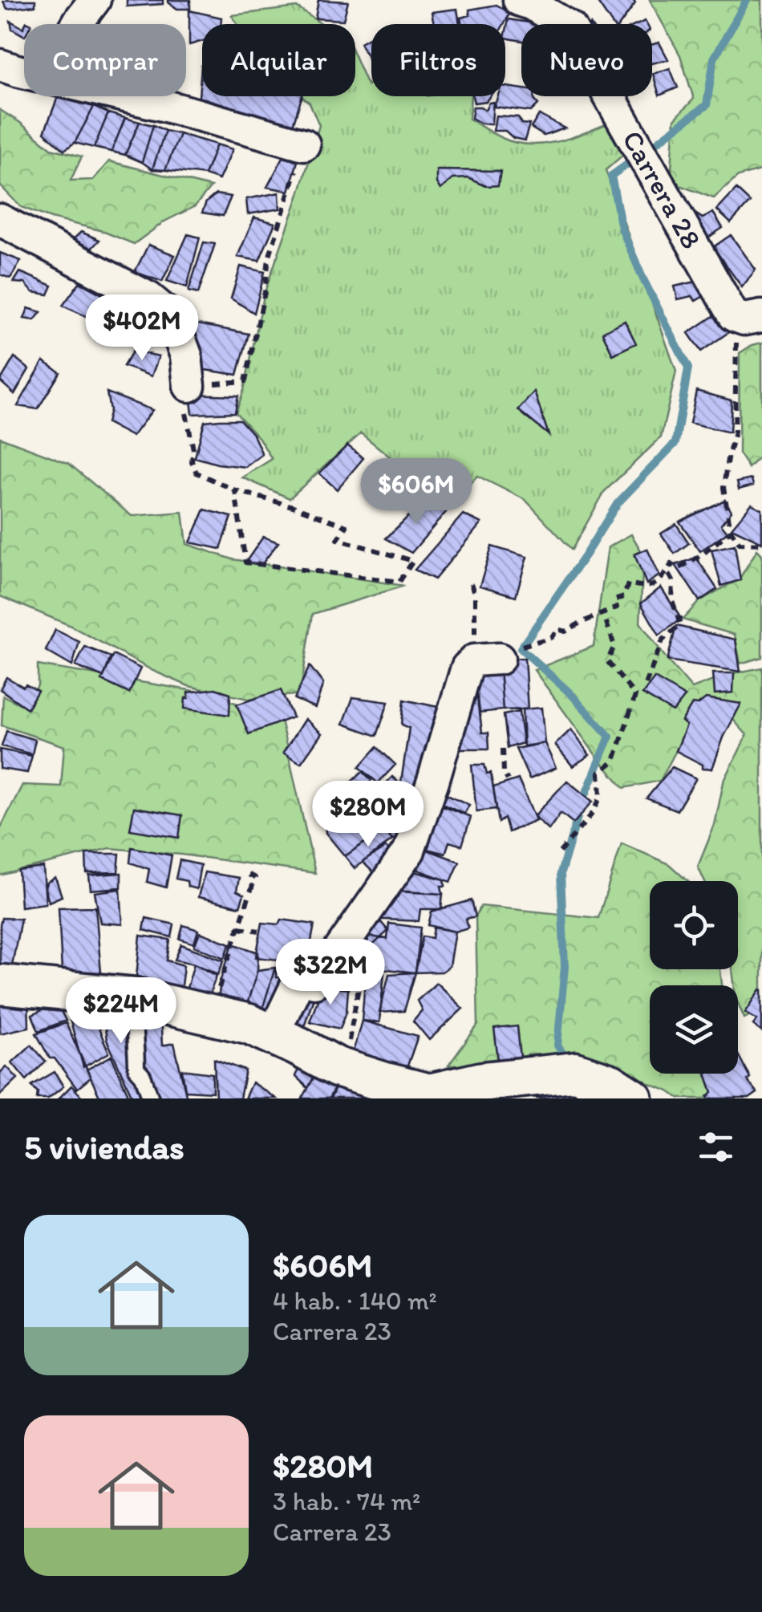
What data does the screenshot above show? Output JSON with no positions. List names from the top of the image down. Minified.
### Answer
{"streets":{"street":["Carrera 28"]},"page":{"chip":["Comprar","Alquilar","Filtros","Nuevo"],"price":["$402M","$606M","$280M","$322M","$224M"],"heading":"5 viviendas","list":[{"name":"$606M","note":"4 hab. · 140 m² · Carrera 23"},{"name":"$280M","note":"3 hab. · 74 m² · Carrera 23"}]}}
